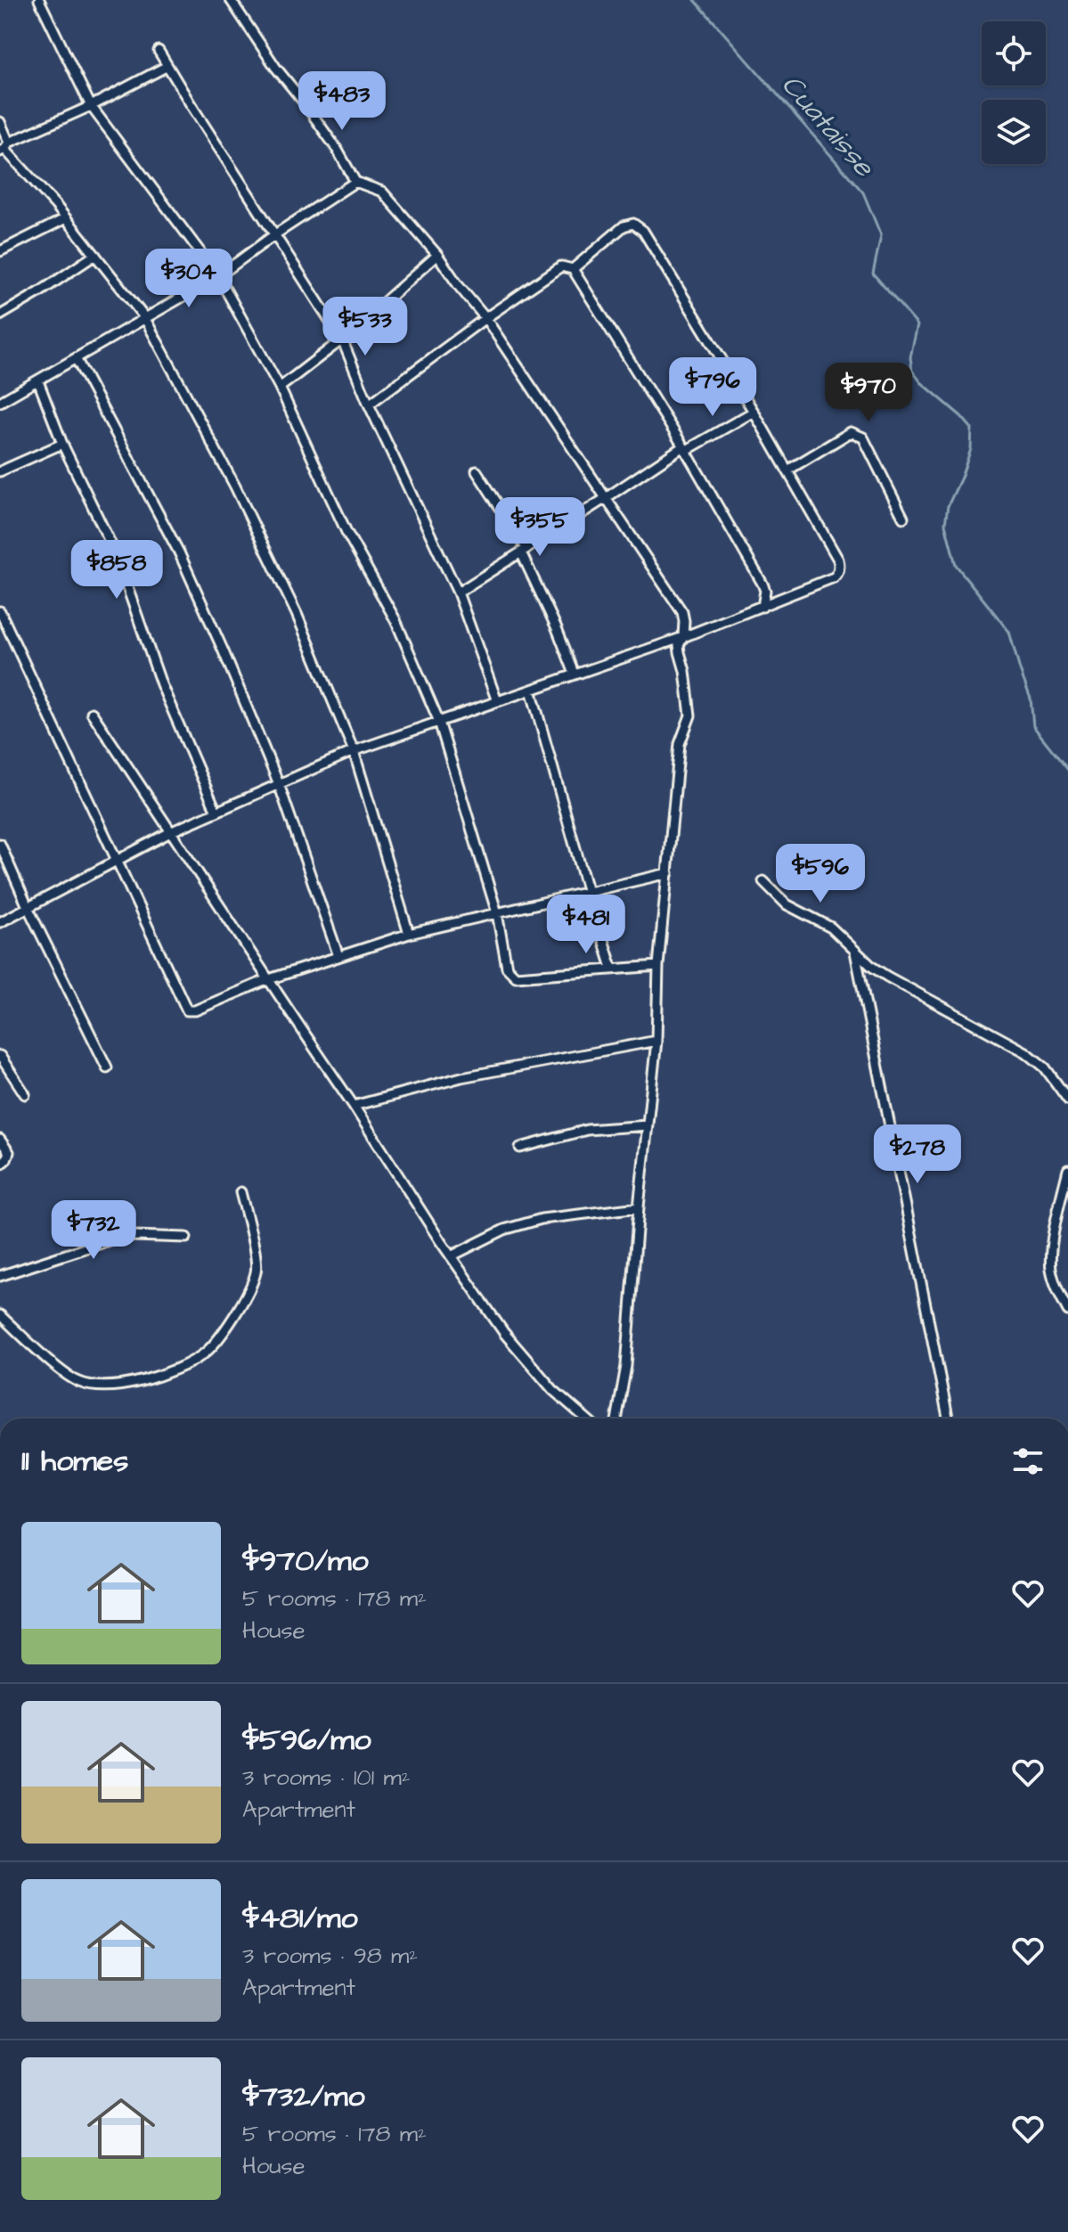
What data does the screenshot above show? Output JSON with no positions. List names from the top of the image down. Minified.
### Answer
{"water":["Cuataisse"],"page":{"price":["$483","$304","$533","$796","$970","$355","$858","$596","$481","$278","$732"],"heading":"11 homes","list":[{"name":"$970/mo","note":"5 rooms · 178 m² · House"},{"name":"$596/mo","note":"3 rooms · 101 m² · Apartment"},{"name":"$481/mo","note":"3 rooms · 98 m² · Apartment"},{"name":"$732/mo","note":"5 rooms · 178 m² · House"}]}}
